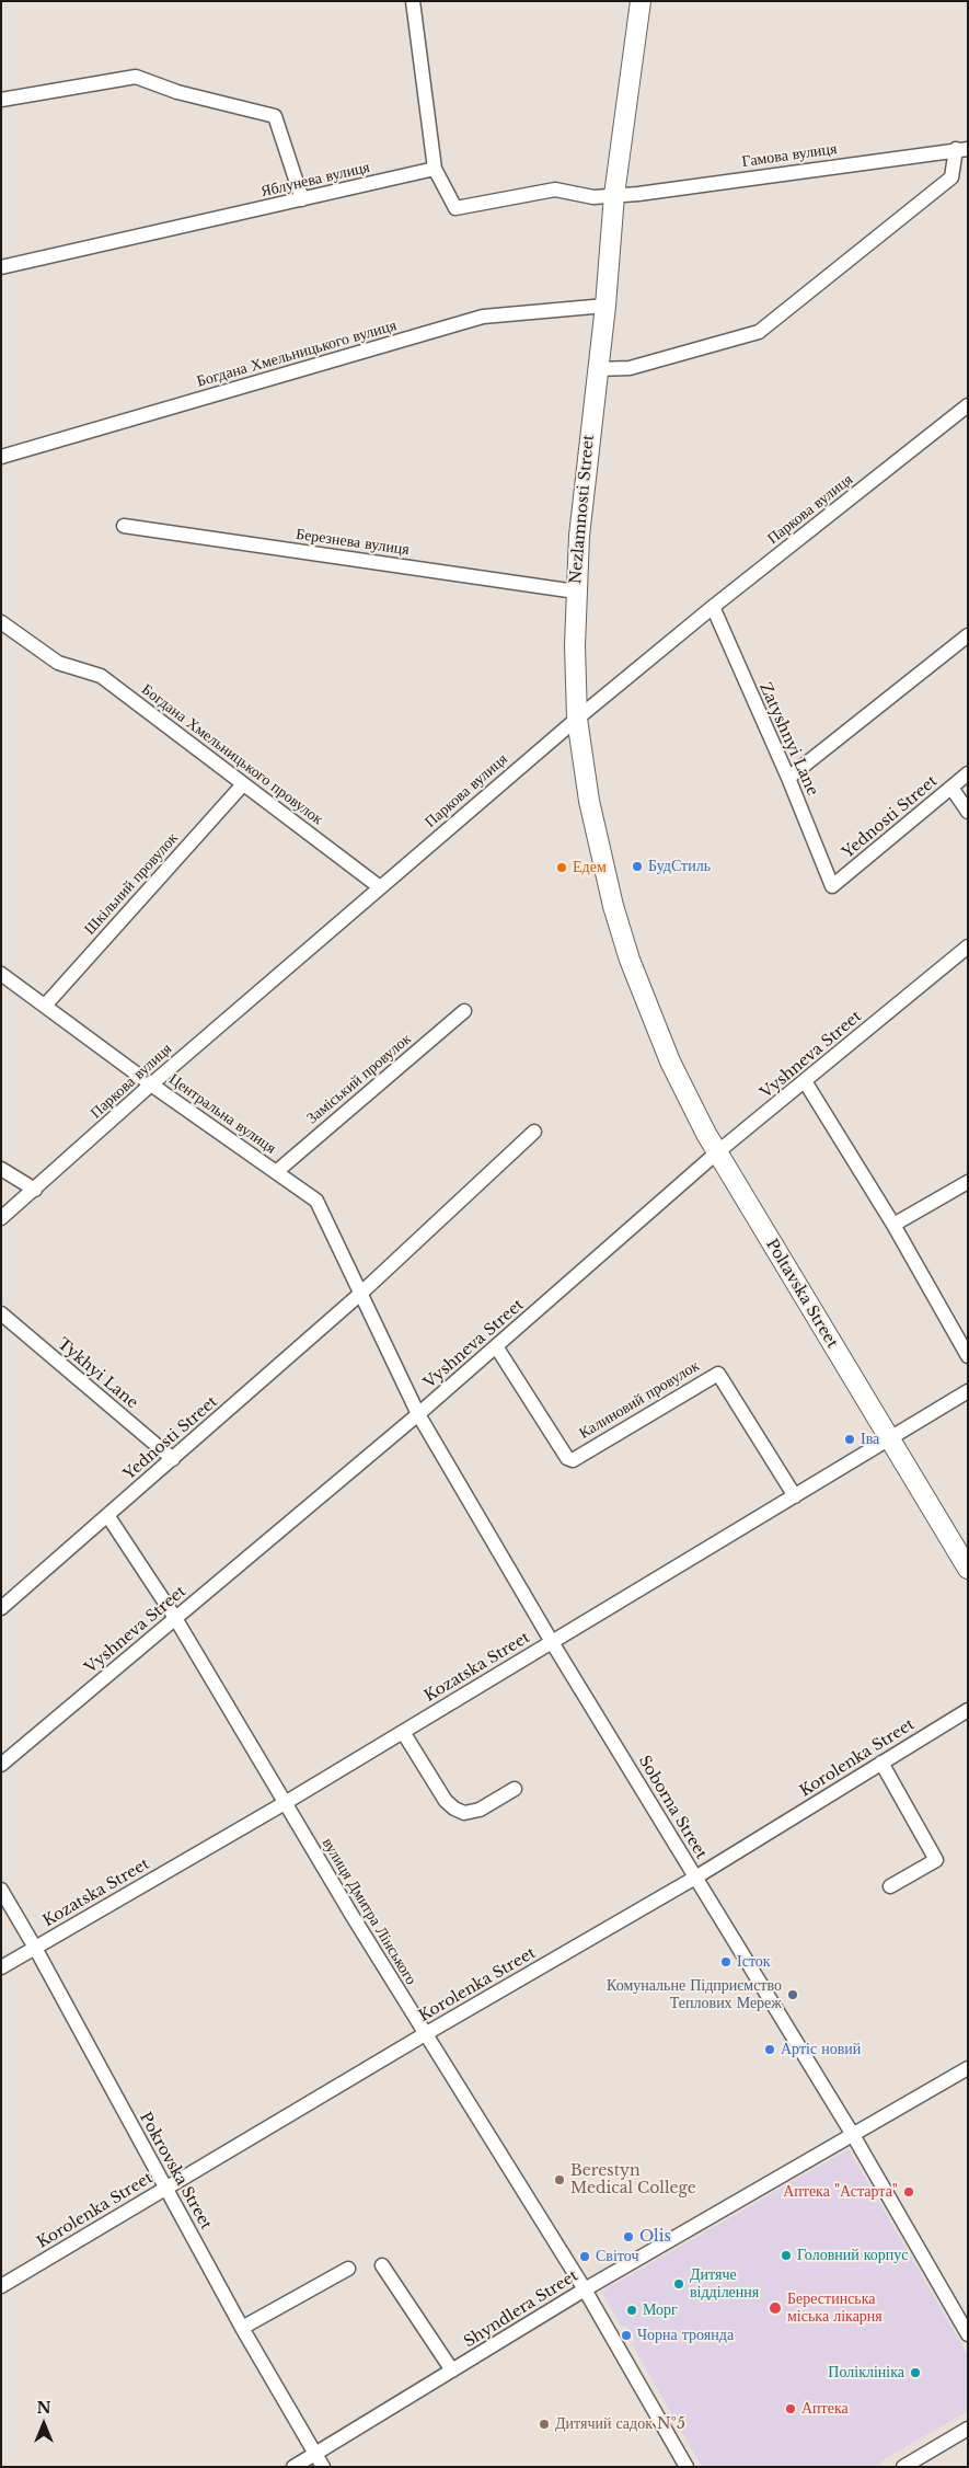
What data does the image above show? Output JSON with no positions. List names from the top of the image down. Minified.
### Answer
{"streets":{"highway":["Nezlamnosti Street","Poltavska Street"],"street":["Гамова вулиця","Яблунева вулиця","Богдана Хмельницького вулиця","Паркова вулиця","Березнева вулиця","Zatyshnyi Lane","Богдана Хмельницького провулок","Yednosti Street","Шкільний провулок","Vyshneva Street","Заміський провулок","Центральна вулиця","Tykhyi Lane","Калиновий провулок","Kozatska Street","Korolenka Street","Soborna Street","вулиця Дмитра Лінського","Pokrovska Street","Shyndlera Street"]},"crossings":[["Гамова вулиця","Nezlamnosti Street"],["Богдана Хмельницького вулиця","Nezlamnosti Street"],["Nezlamnosti Street","Паркова вулиця"],["Nezlamnosti Street","Березнева вулиця"],["Nezlamnosti Street","Poltavska Street"],["Паркова вулиця","Zatyshnyi Lane"],["Паркова вулиця","Богдана Хмельницького провулок"],["Паркова вулиця","Центральна вулиця"],["Zatyshnyi Lane","Yednosti Street"],["Богдана Хмельницького провулок","Шкільний провулок"],["Yednosti Street","Центральна вулиця"],["Yednosti Street","Tykhyi Lane"],["Yednosti Street","Soborna Street"],["Yednosti Street","вулиця Дмитра Лінського"],["Шкільний провулок","Центральна вулиця"],["Vyshneva Street","Poltavska Street"],["Vyshneva Street","Калиновий провулок"],["Vyshneva Street","Soborna Street"],["Vyshneva Street","вулиця Дмитра Лінського"],["Заміський провулок","Центральна вулиця"],["Центральна вулиця","Soborna Street"],["Poltavska Street","Kozatska Street"],["Калиновий провулок","Kozatska Street"],["Kozatska Street","Soborna Street"],["Kozatska Street","вулиця Дмитра Лінського"],["Kozatska Street","Pokrovska Street"],["Korolenka Street","Soborna Street"],["Korolenka Street","вулиця Дмитра Лінського"],["Korolenka Street","Pokrovska Street"],["Soborna Street","Shyndlera Street"],["вулиця Дмитра Лінського","Shyndlera Street"],["Pokrovska Street","Shyndlera Street"]],"places":["БудСтиль","Едем","Іва","Істок","Комунальне Підприємство Теплових Мереж","Артіс новий","Berestyn Medical College","Аптека \"Астарта\"","Olis","Головний корпус","Світоч","Дитяче відділення","Берестинська міська лікарня","Морг","Чорна троянда","Поліклініка","Аптека","Дитячий садок №5"],"north":"top"}
